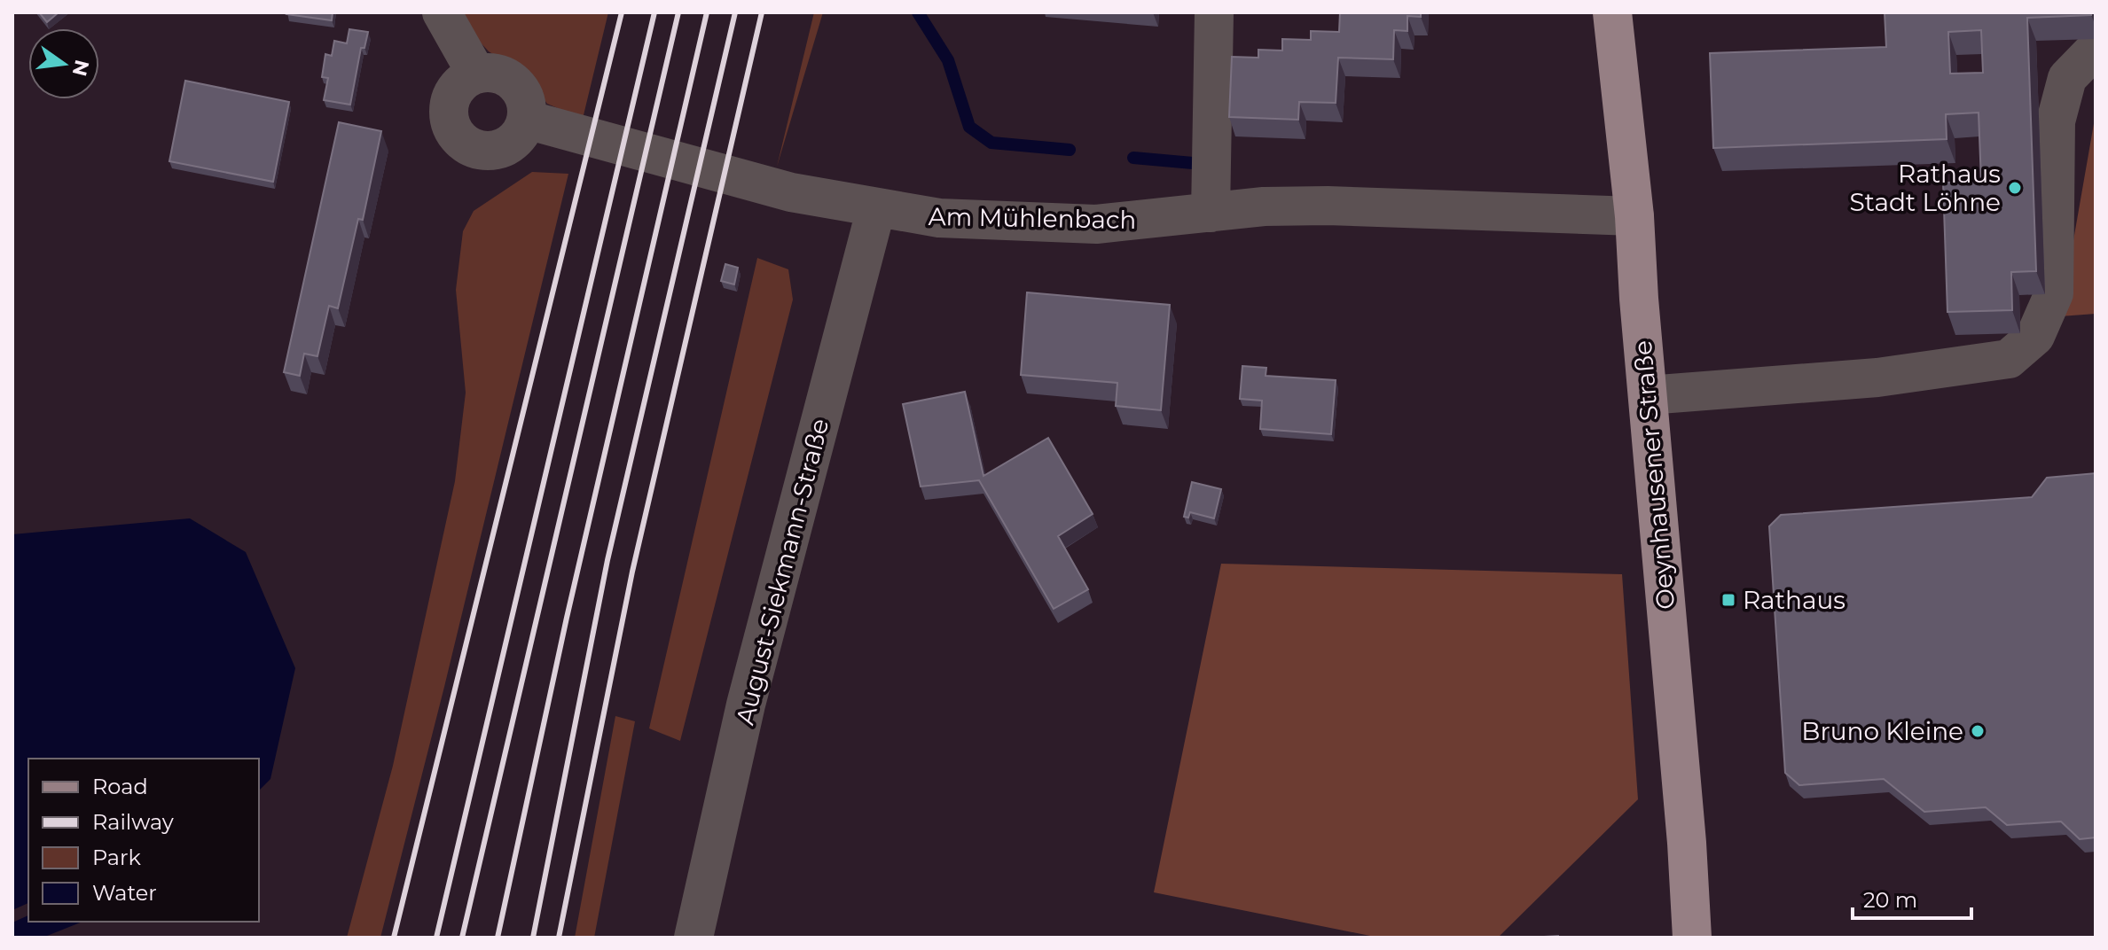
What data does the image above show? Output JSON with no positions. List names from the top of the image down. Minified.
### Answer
{"streets":{"main road":["Oeynhausener Straße"],"street":["Am Mühlenbach","August-Siekmann-Straße"]},"crossings":[["Am Mühlenbach","Oeynhausener Straße"],["Am Mühlenbach","August-Siekmann-Straße"]],"places":{"other":["Rathaus Stadt Löhne","Bruno Kleine"],"transit":["Rathaus"]},"legend":["Road","Railway","Park","Water"],"scale_bar":"20 m","north":"right"}
